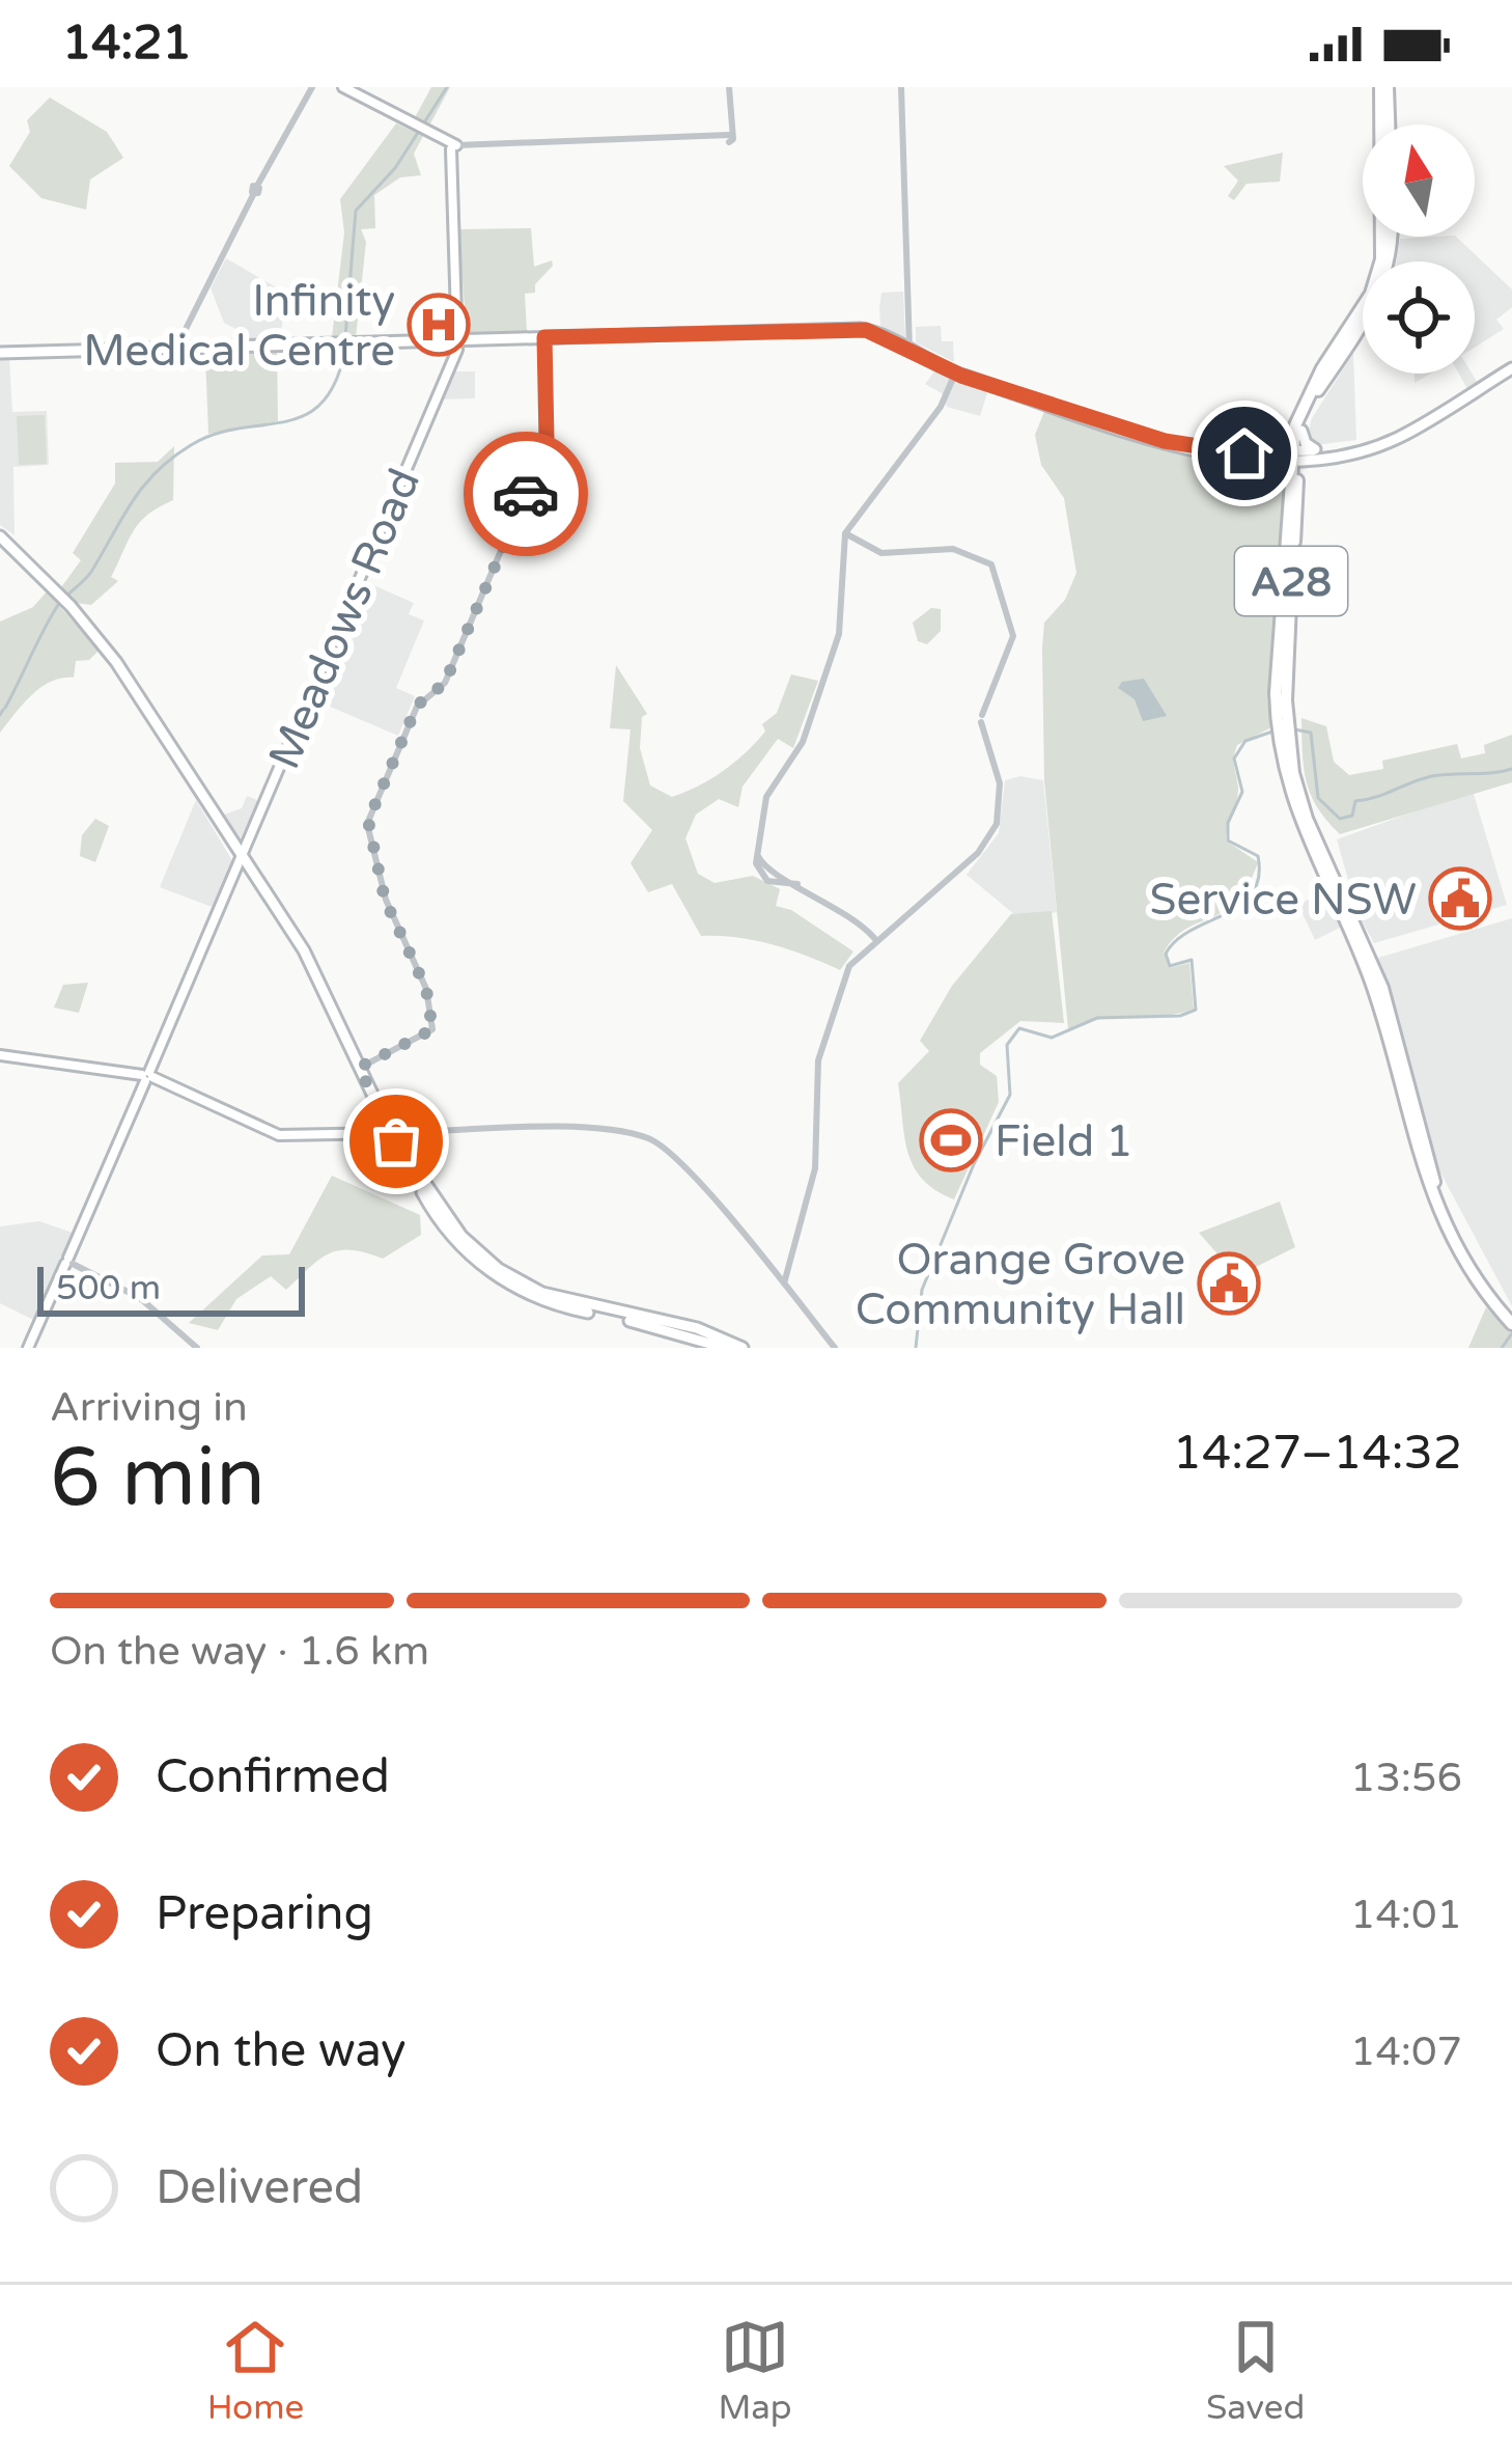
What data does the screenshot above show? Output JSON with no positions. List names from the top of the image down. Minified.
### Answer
{"streets":{"highway":["A28"],"main road":["Meadows Road"]},"places":{"hospital":["Infinity Medical Centre"],"public building":["Service NSW","Orange Grove Community Hall"],"sports":["Field 1"]},"scale_bar":"500 m","north":"top","page":{"status":"14:21","scale":"500 m","heading":["6 min","Arriving in","14:27–14:32"],"bar":"On the way · 1.6 km","list":[["Confirmed","13:56"],["Preparing","14:01"],["On the way","14:07"],"Delivered"],"tabs":["Home","Map","Saved"]}}
